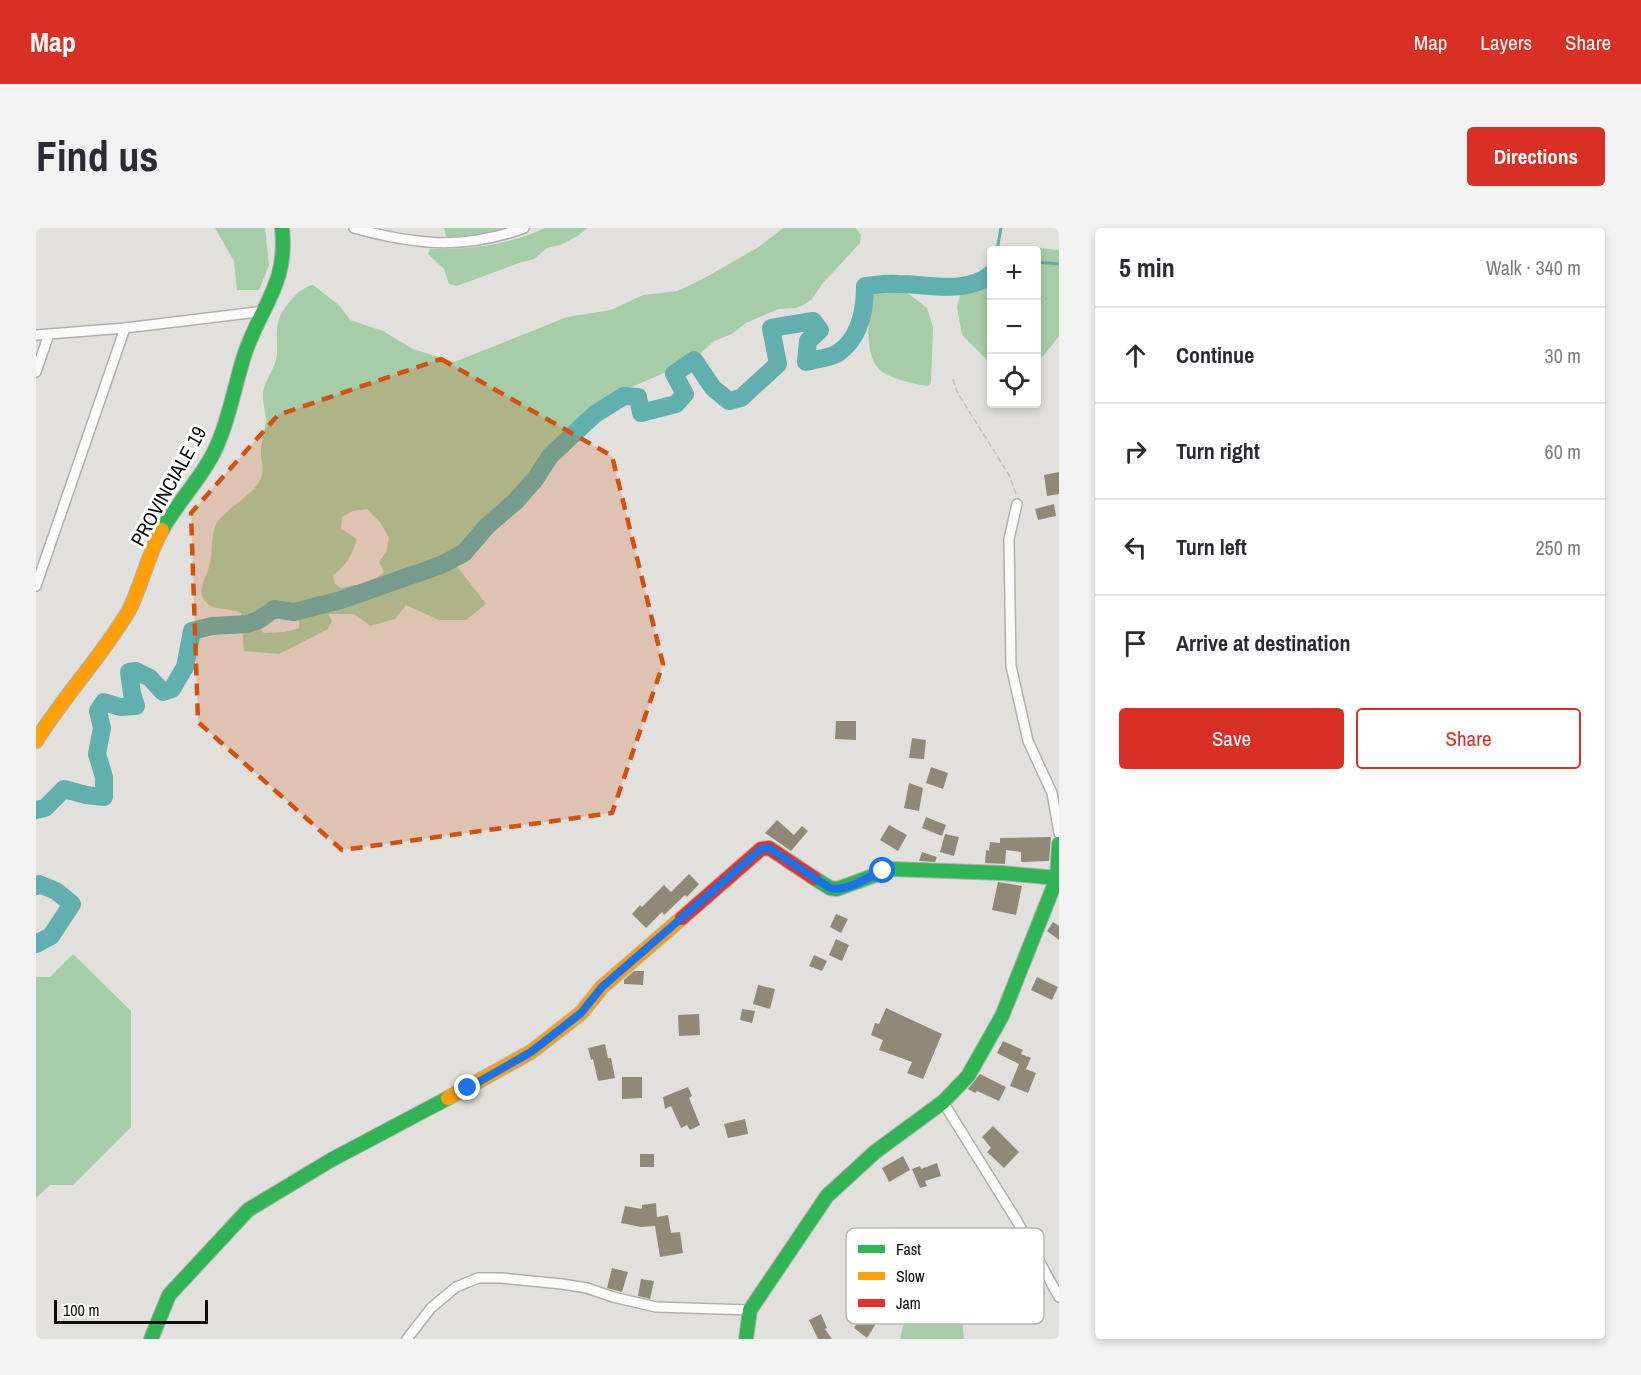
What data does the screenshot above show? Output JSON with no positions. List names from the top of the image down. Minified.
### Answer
{"streets":{"street":["PROVINCIALE 19"]},"legend":["Fast","Slow","Jam"],"scale_bar":"100 m","page":{"header":"Map","nav":["Map","Layers","Share"],"buttons":["Directions",["Save","Share"]],"title":"Find us","heading":["5 min","Walk · 340 m"],"map_buttons":["+","−"],"list":[["Continue","30 m"],["Turn right","60 m"],["Turn left","250 m"],"Arrive at destination"],"scale":"100 m"}}
